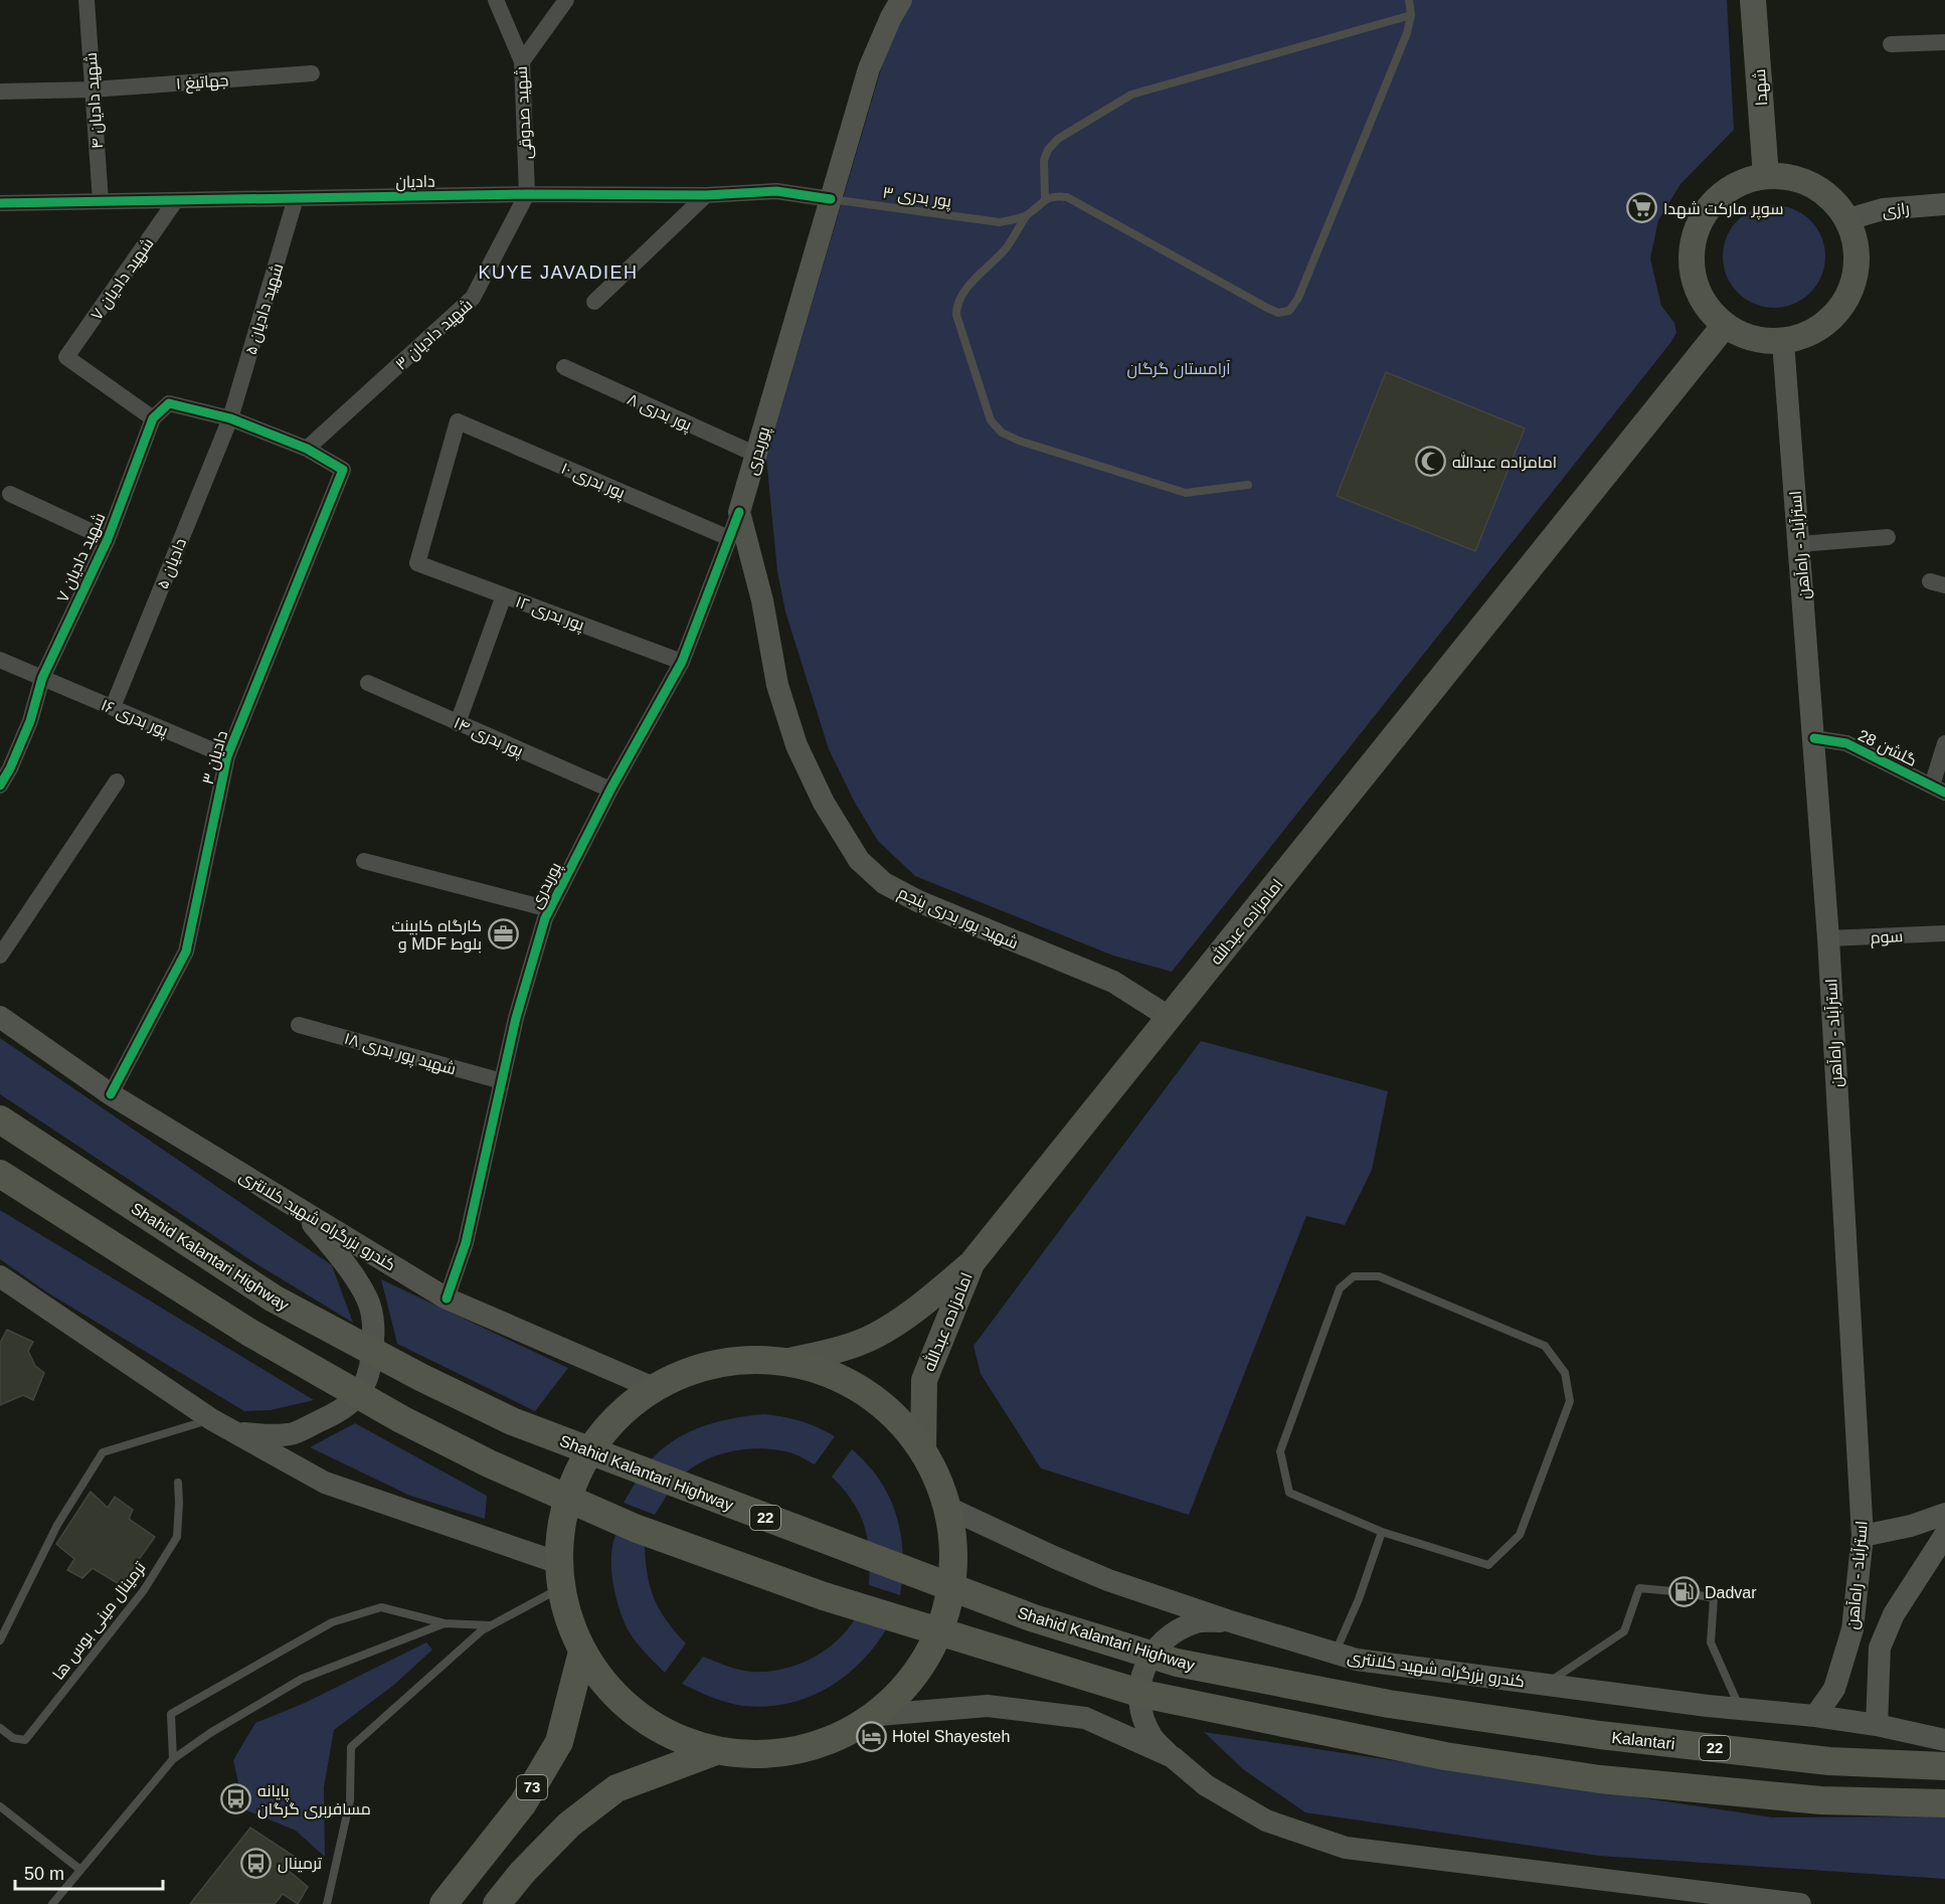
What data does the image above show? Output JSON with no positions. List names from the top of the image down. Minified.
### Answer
{"streets":{"highway":["Shahid Kalantari Highway","22","Kalantari","73"],"main road":["شهدا","رازی","پوربدری","استرآباد - راه‌آهن","شهید پور بدری پنجم","امامزاده عبدالله","کندرو بزرگراه شهید کلانتری"],"street":["جهاتیغ ۱","۴ شهید دادیان","شهید صدوقی","دادیان","۷ شهید دادیان","۵ شهید دادیان","۳ شهید دادیان","پور بدری ۸","پور بدری ۱۰","شهید دادیان ۷","دادیان ۵","پور بدری ۱۲","پور بدری ۱۶","پور بدری ۱۴","گلشن 28","دادیان ۳","سوم","شهید پور بدری ۱۸"],"lane":["پور بدری ۳","ترمینال مینی بوس ها"]},"crossings":[["جهاتیغ ۱","۴ شهید دادیان"],["شهدا","رازی"],["شهدا","استرآباد - راه‌آهن"],["شهدا","امامزاده عبدالله"],["۴ شهید دادیان","دادیان"],["شهید صدوقی","دادیان"],["شهید صدوقی","۳ شهید دادیان"],["دادیان","پور بدری ۳"],["دادیان","۷ شهید دادیان"],["دادیان","۵ شهید دادیان"],["دادیان","۳ شهید دادیان"],["دادیان","پوربدری"],["پور بدری ۳","پوربدری"],["رازی","استرآباد - راه‌آهن"],["رازی","امامزاده عبدالله"],["۷ شهید دادیان","شهید دادیان ۷"],["۵ شهید دادیان","دادیان ۵"],["۳ شهید دادیان","دادیان ۳"],["پور بدری ۸","پوربدری"],["پوربدری","پور بدری ۱۰"],["پوربدری","پور بدری ۱۲"],["پوربدری","پور بدری ۱۴"],["پوربدری","شهید پور بدری پنجم"],["پوربدری","شهید پور بدری ۱۸"],["پوربدری","کندرو بزرگراه شهید کلانتری"],["پور بدری ۱۰","پور بدری ۱۲"],["استرآباد - راه‌آهن","گلشن 28"],["استرآباد - راه‌آهن","امامزاده عبدالله"],["استرآباد - راه‌آهن","سوم"],["استرآباد - راه‌آهن","کندرو بزرگراه شهید کلانتری"],["شهید دادیان ۷","پور بدری ۱۶"],["دادیان ۵","پور بدری ۱۶"],["پور بدری ۱۶","دادیان ۳"],["دادیان ۳","کندرو بزرگراه شهید کلانتری"],["شهید پور بدری پنجم","امامزاده عبدالله"],["Shahid Kalantari Highway","Kalantari"]],"districts":["KUYE JAVADIEH"],"parks":["آرامستان گرگان"],"places":{"supermarket":["سوپر مارکت شهدا"],"mosque":["امامزاده عبدالله"],"office":["کارگاه کابینت و MDF بلوط"],"fuel station":["Dadvar"],"hotel":["Hotel Shayesteh"],"bus stop":["پایانه مسافربری گرگان","ترمینال"]},"scale_bar":"50 m"}
